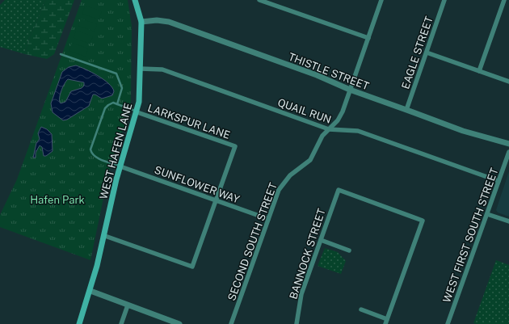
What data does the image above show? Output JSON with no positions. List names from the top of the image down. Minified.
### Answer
{"streets":{"main road":["WEST HAFEN LANE"],"street":["EAGLE STREET","THISTLE STREET","QUAIL RUN","LARKSPUR LANE","SUNFLOWER WAY","WEST FIRST SOUTH STREET","SECOND SOUTH STREET","BANNOCK STREET"]},"crossings":[["EAGLE STREET","THISTLE STREET"],["THISTLE STREET","WEST HAFEN LANE"],["THISTLE STREET","SECOND SOUTH STREET"],["QUAIL RUN","WEST HAFEN LANE"],["QUAIL RUN","WEST FIRST SOUTH STREET"],["QUAIL RUN","SECOND SOUTH STREET"],["LARKSPUR LANE","WEST HAFEN LANE"],["LARKSPUR LANE","SUNFLOWER WAY"],["WEST HAFEN LANE","SUNFLOWER WAY"],["SUNFLOWER WAY","SECOND SOUTH STREET"]],"parks":["Hafen Park"]}
